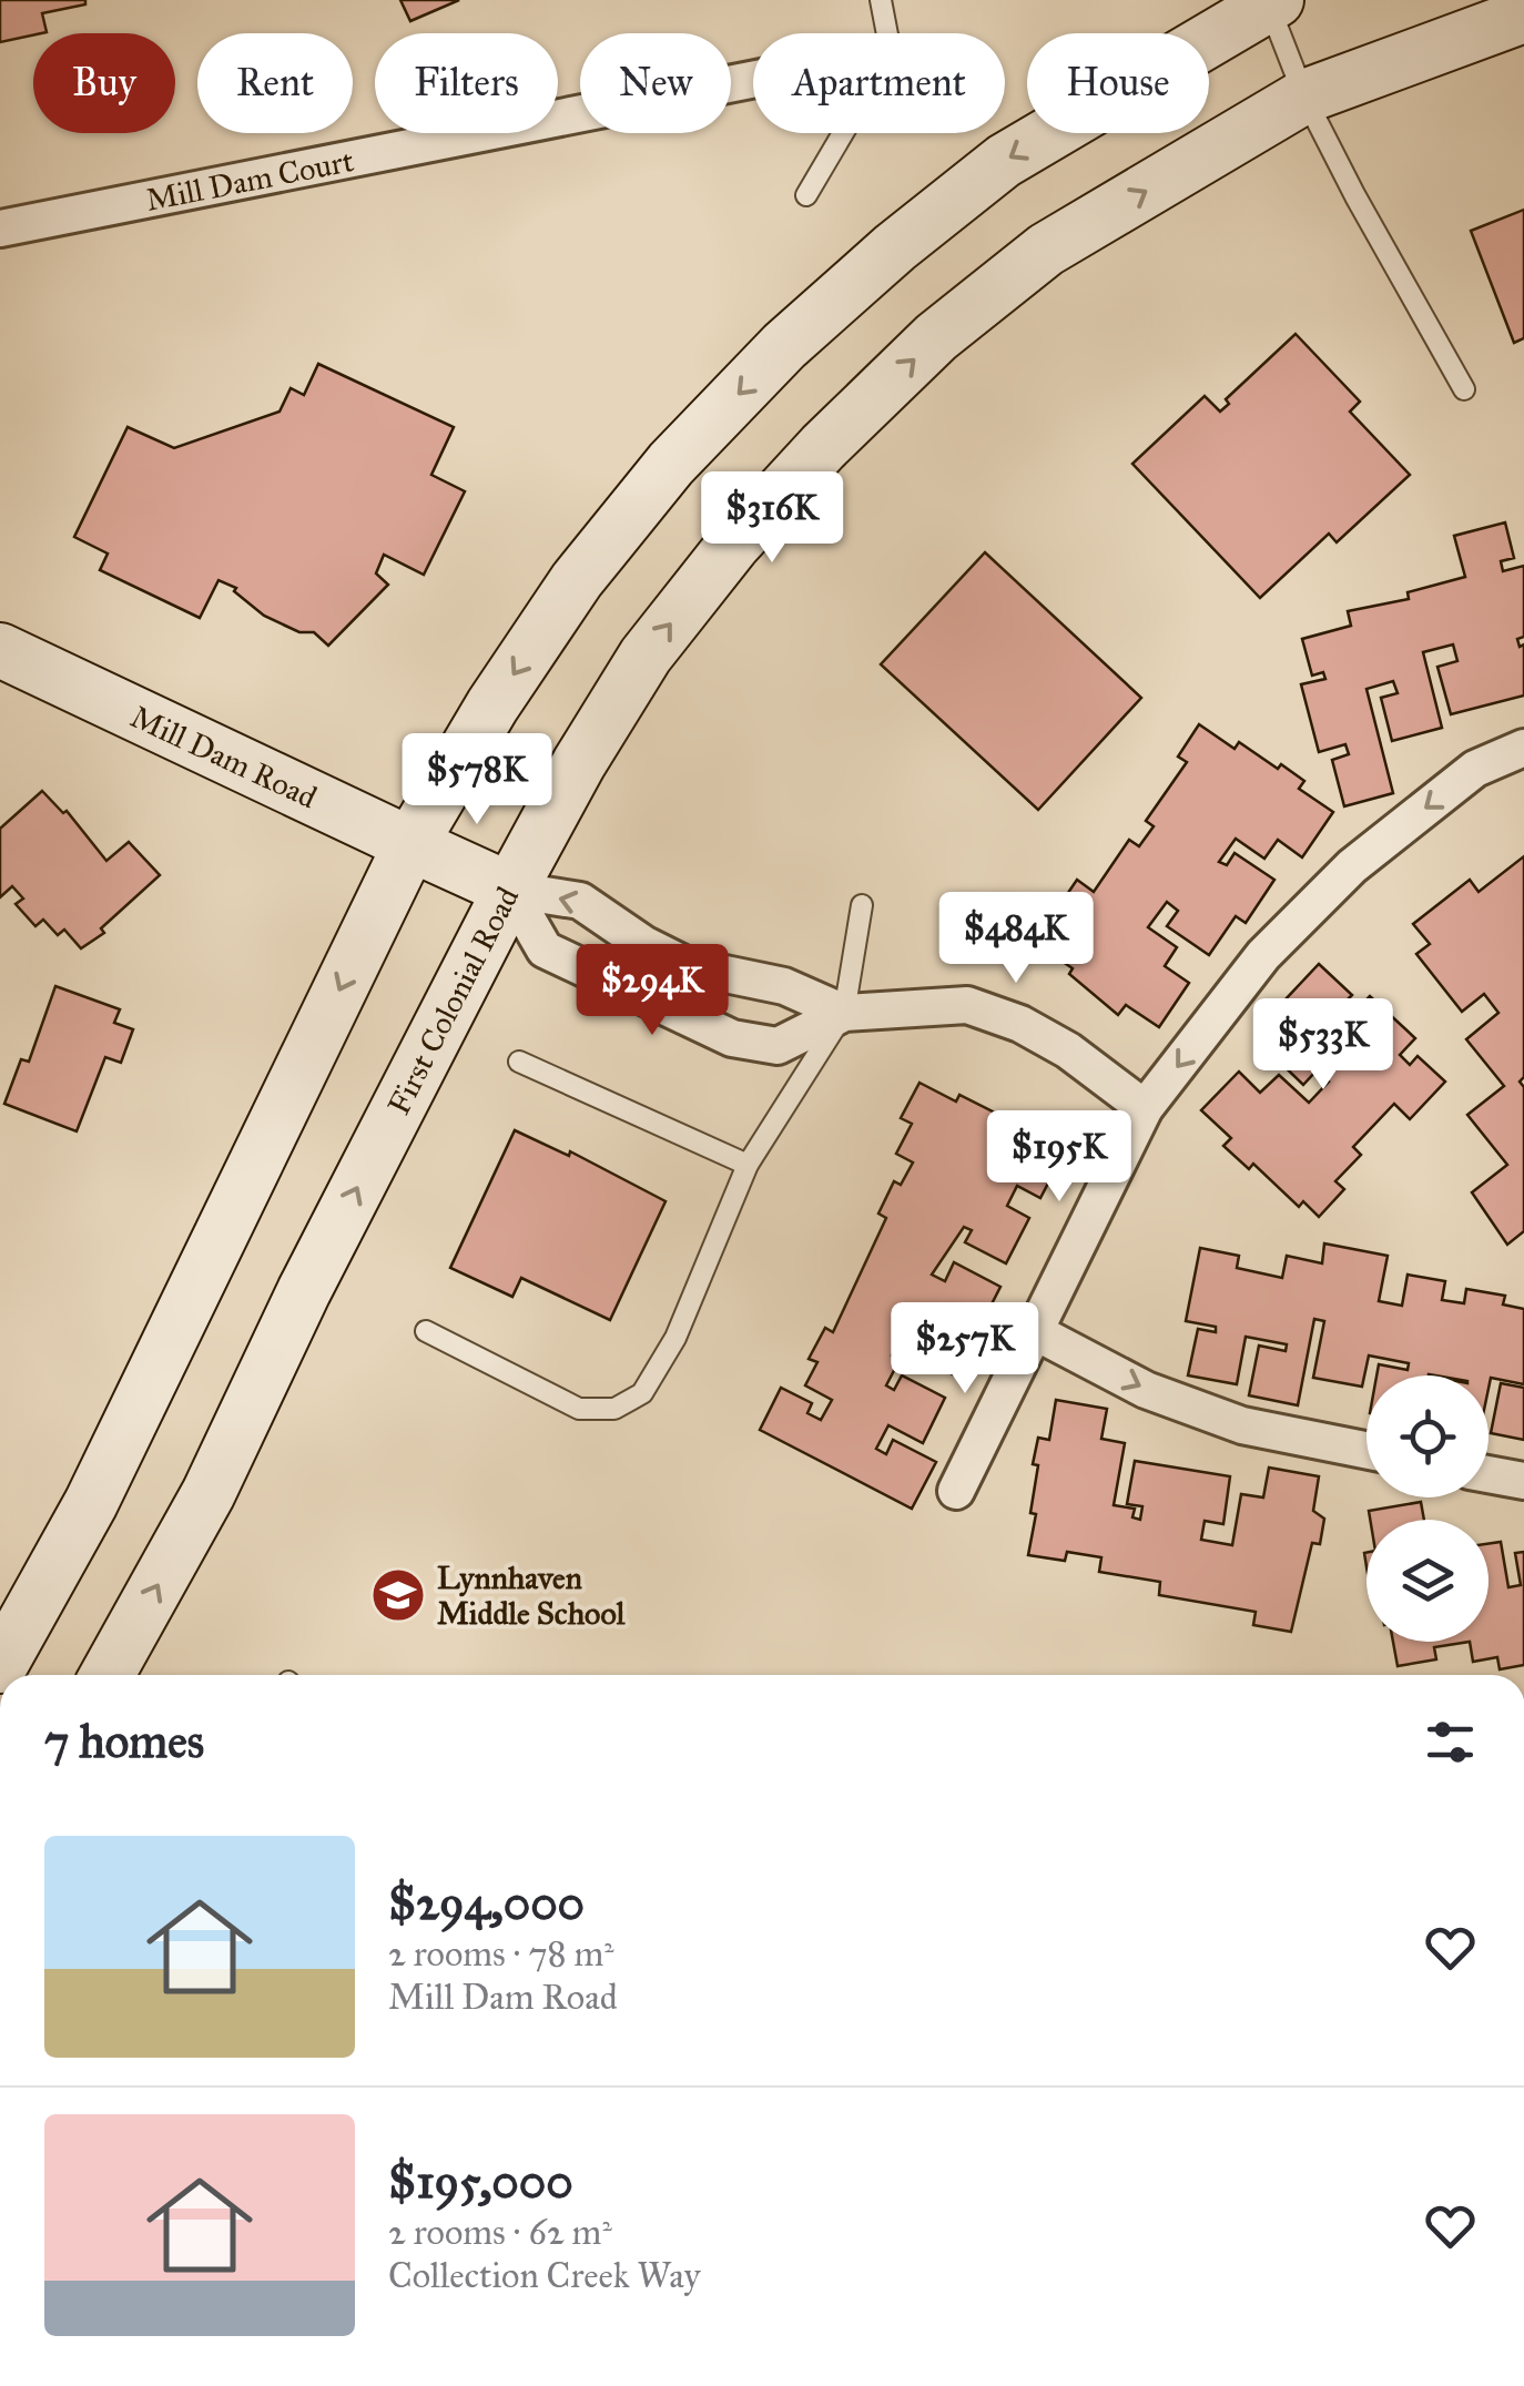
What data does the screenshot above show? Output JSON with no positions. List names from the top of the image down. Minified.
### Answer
{"streets":{"main road":["Mill Dam Road","First Colonial Road"],"street":["Mill Dam Court"]},"crossings":[["Mill Dam Road","First Colonial Road"]],"places":{"school or university":["Lynnhaven Middle School"]},"page":{"chip":["Buy","Rent","Filters","New","Apartment","House"],"price":["$316K","$578K","$484K","$294K","$533K","$195K","$257K"],"heading":"7 homes","list":[{"name":"$294,000","note":"2 rooms · 78 m² · Mill Dam Road"},{"name":"$195,000","note":"2 rooms · 62 m² · Collection Creek Way"}]}}
